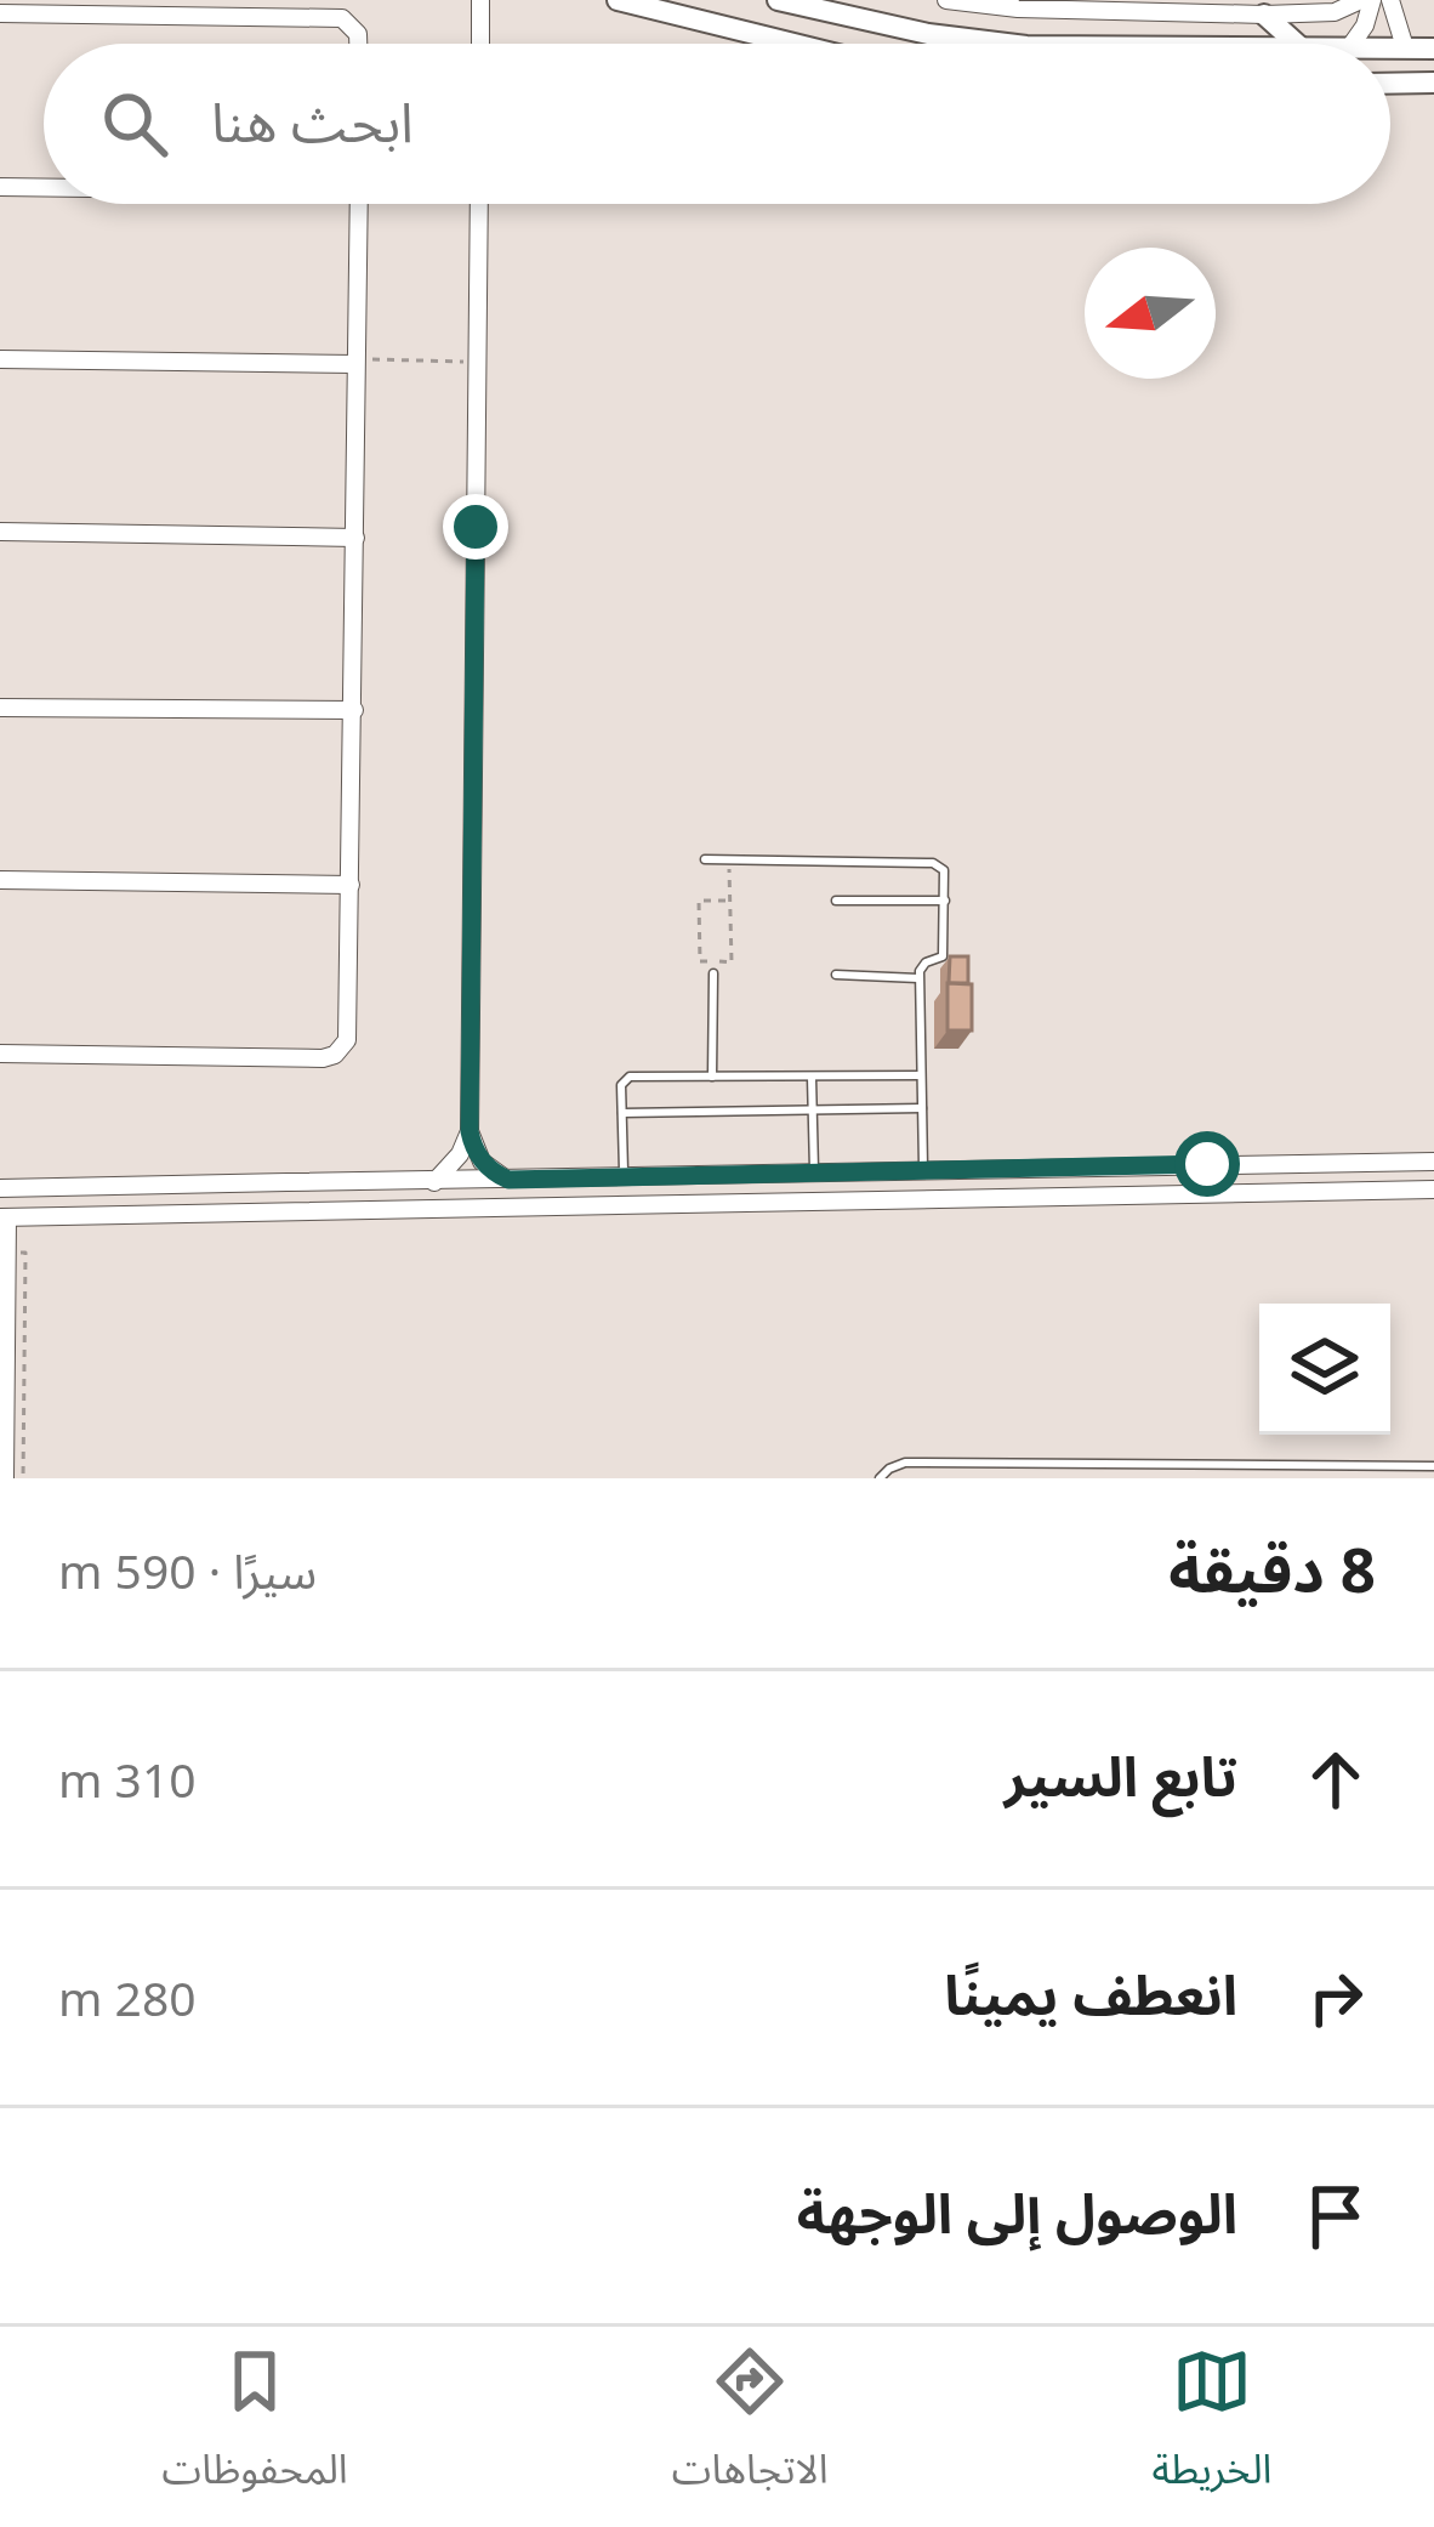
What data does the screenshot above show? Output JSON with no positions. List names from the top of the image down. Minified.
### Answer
{"north":"left","page":{"search":"ابحث هنا","heading":["8 دقيقة","سيرًا · 590 m"],"list":[["تابع السير","310 m"],["انعطف يمينًا","280 m"],"الوصول إلى الوجهة"],"nav":["الخريطة","الاتجاهات","المحفوظات"]}}
